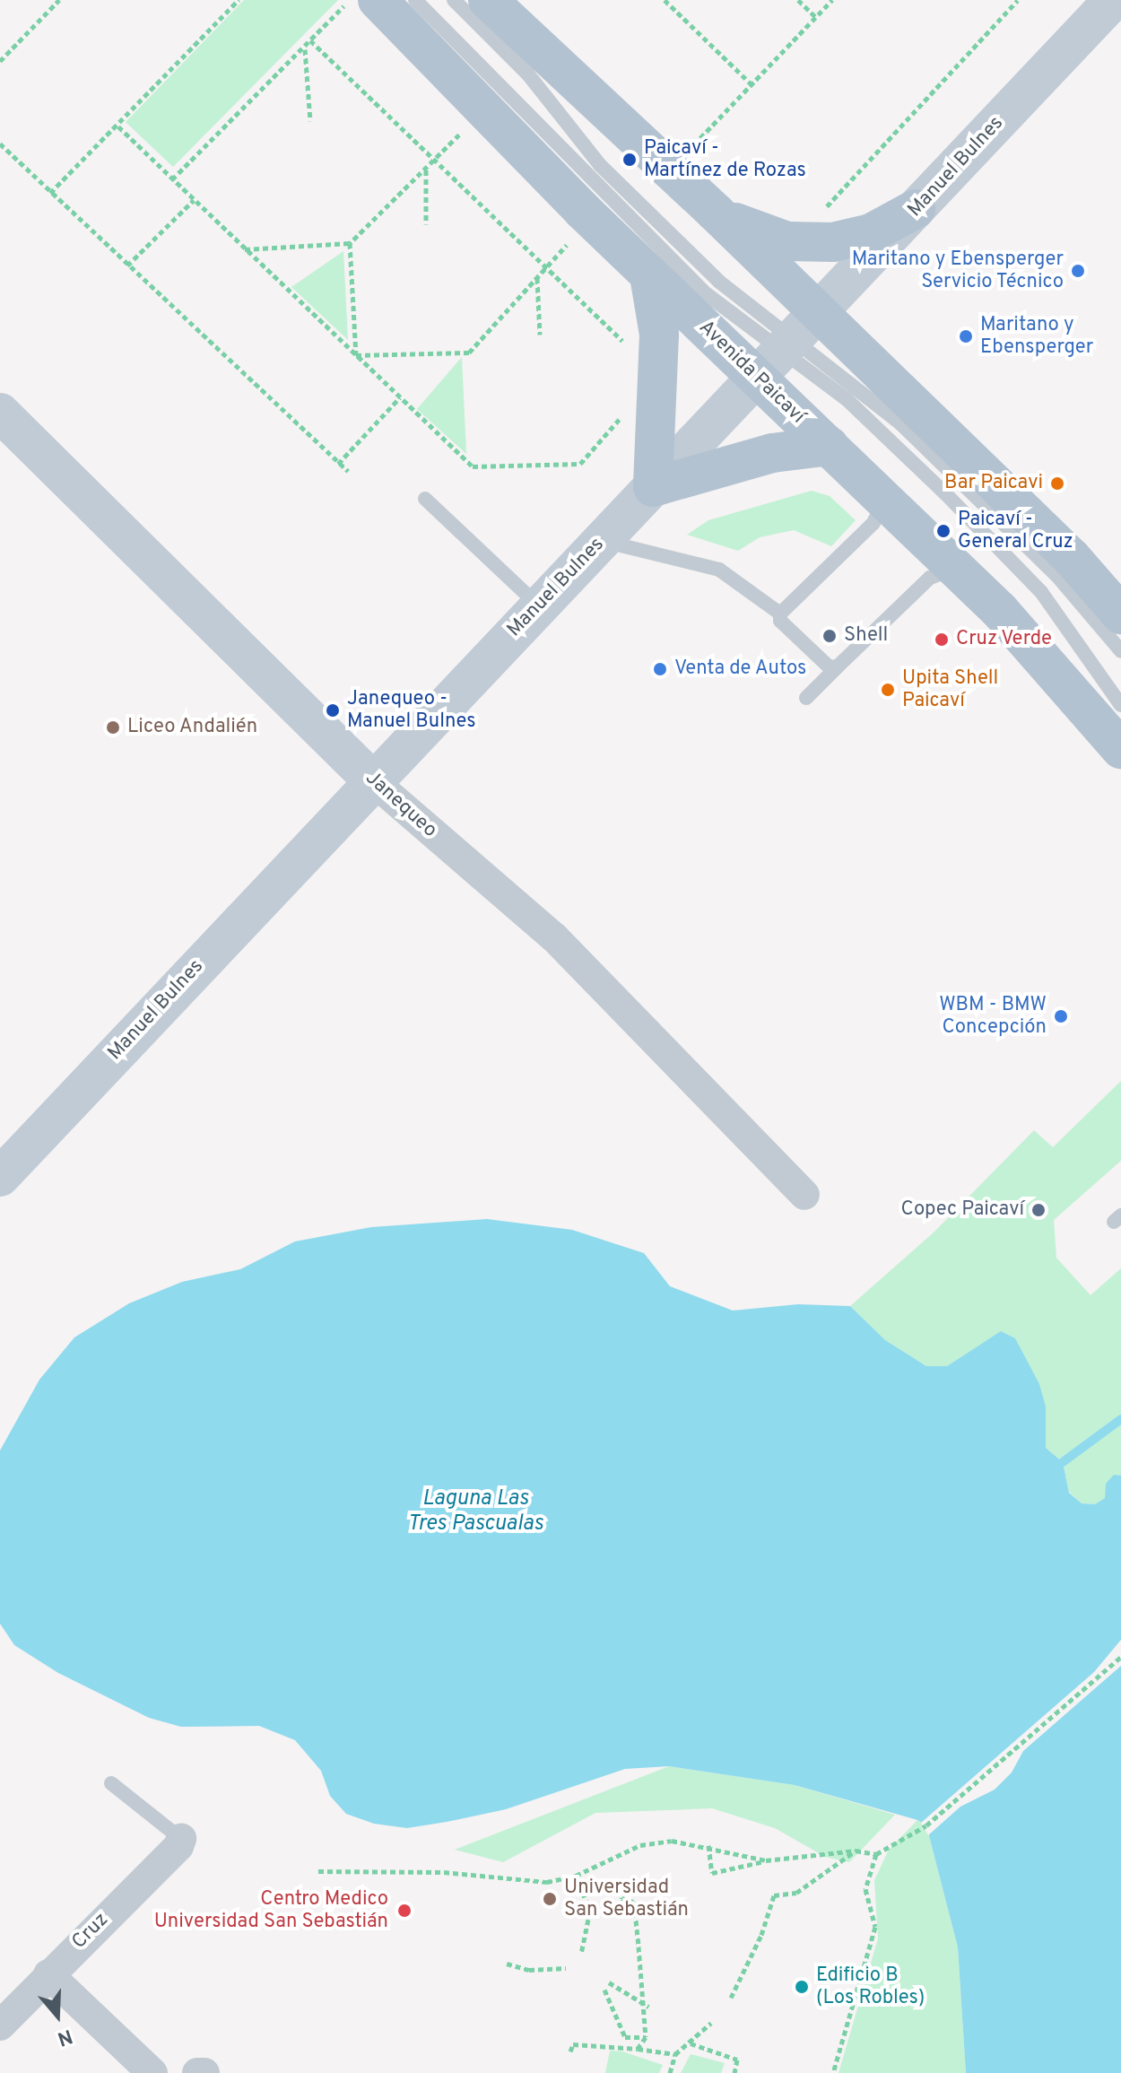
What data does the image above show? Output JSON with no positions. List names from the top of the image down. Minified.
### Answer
{"streets":{"main road":["Manuel Bulnes","Avenida Paicaví","Janequeo"],"street":["Cruz"]},"crossings":[["Manuel Bulnes","Avenida Paicaví"],["Manuel Bulnes","Janequeo"]],"water":["Laguna Las Tres Pascualas"],"places":["Paicaví - Martínez de Rozas","Maritano y Ebensperger Servicio Técnico","Maritano y Ebensperger","Bar Paicavi","Paicaví - General Cruz","Shell","Cruz Verde","Venta de Autos","Upita Shell Paicaví","Janequeo - Manuel Bulnes","Liceo Andalién","WBM - BMW Concepción","Copec Paicaví","Universidad San Sebastián","Centro Medico Universidad San Sebastián","Edificio B (Los Robles)"],"north":"bottom"}
